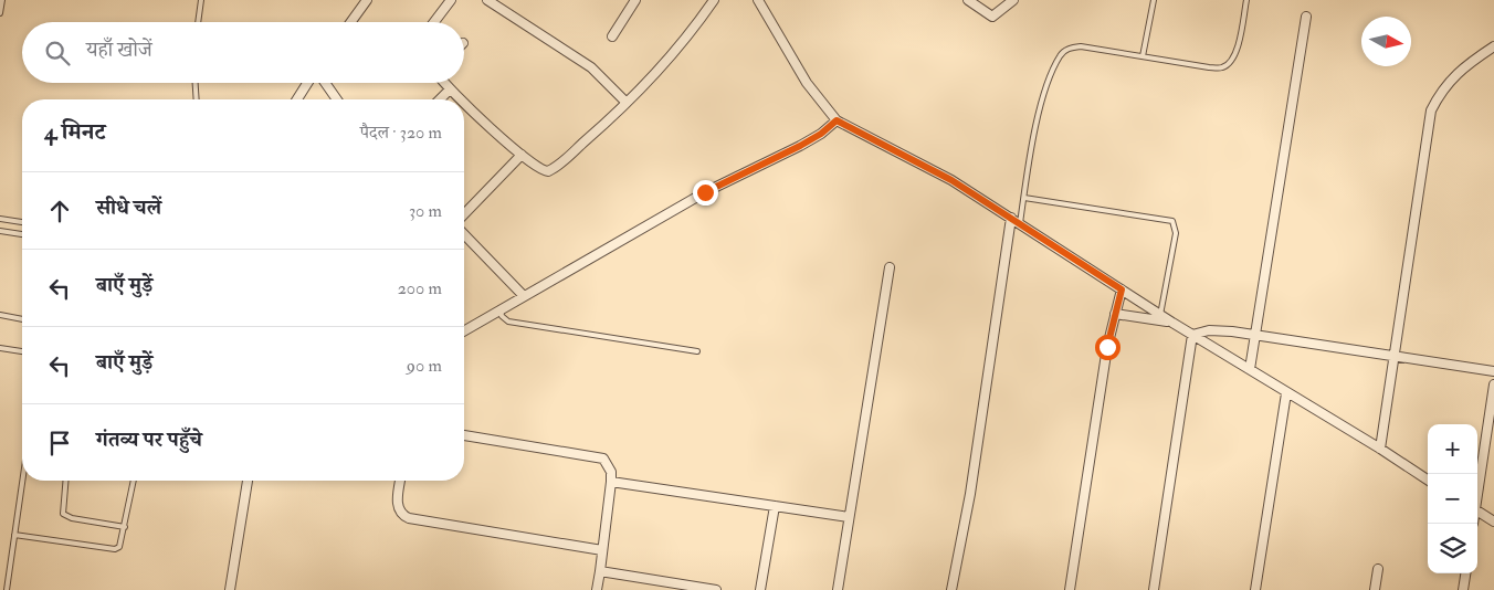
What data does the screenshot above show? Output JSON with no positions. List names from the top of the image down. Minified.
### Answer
{"north":"right","page":{"search":"यहाँ खोजें","heading":["4 मिनट","पैदल · 320 m"],"list":[["सीधे चलें","30 m"],["बाएँ मुड़ें","200 m"],["बाएँ मुड़ें","90 m"],"गंतव्य पर पहुँचे"],"map_buttons":["+","−"]}}
